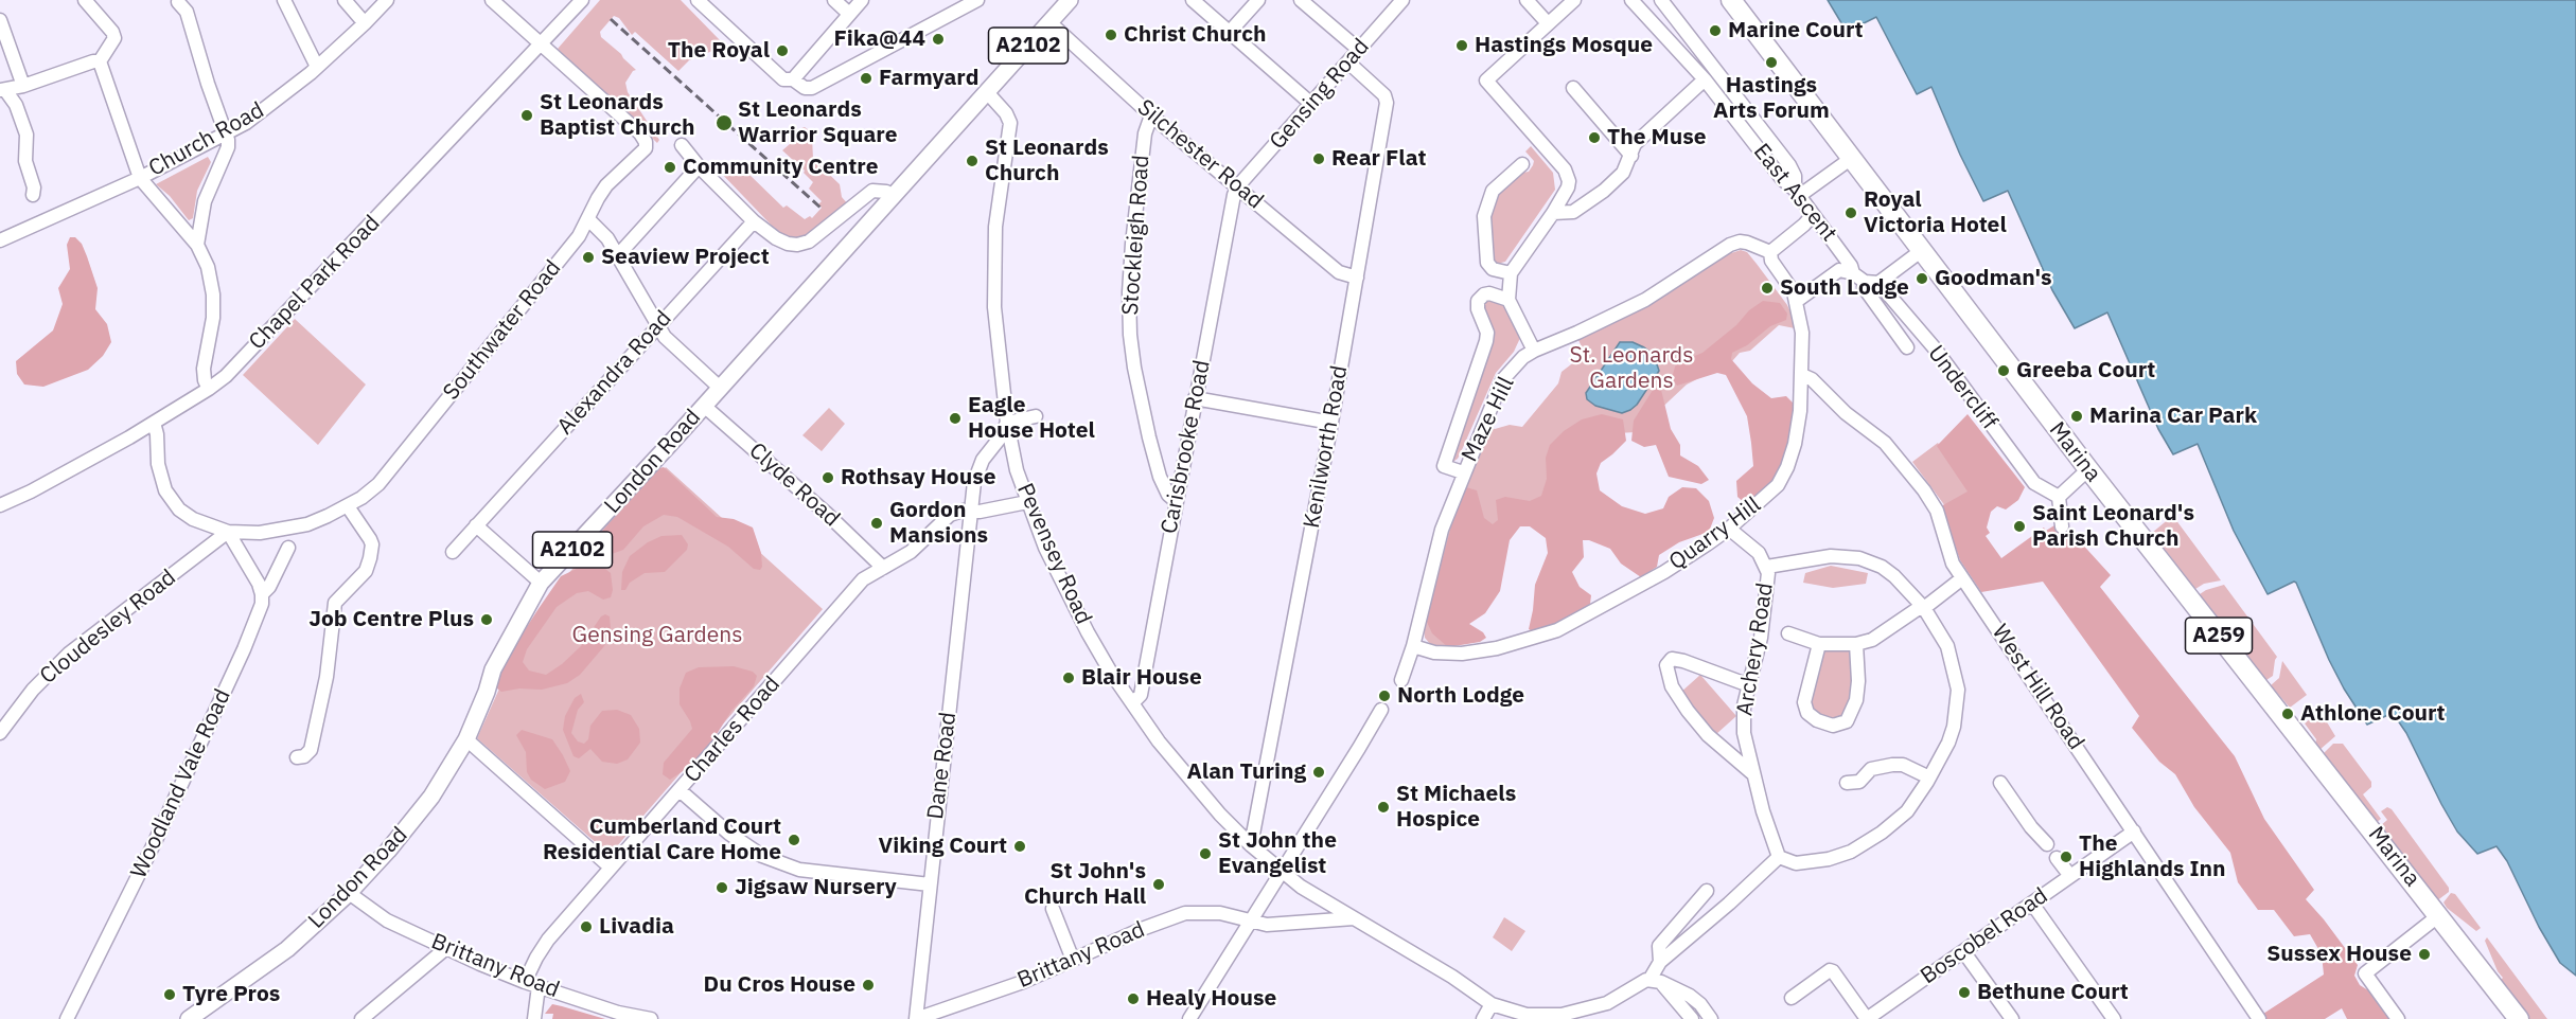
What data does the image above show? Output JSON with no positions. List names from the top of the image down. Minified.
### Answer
{"streets":{"highway":["Marina","A259"],"main road":["A2102","London Road"],"street":["Gensing Road","Church Road","Silchester Road","East Ascent","Stockleigh Road","Chapel Park Road","Southwater Road","Alexandra Road","Undercliff","Maze Hill","Carisbrooke Road","Kenilworth Road","Clyde Road","Quarry Hill","Pevensey Road","Cloudesley Road","Archery Road","West Hill Road","Charles Road","Dane Road","Woodland Vale Road","Boscobel Road","Brittany Road"]},"crossings":[["Gensing Road","Silchester Road"],["Gensing Road","Carisbrooke Road"],["Gensing Road","Kenilworth Road"],["Silchester Road","Stockleigh Road"],["Silchester Road","Carisbrooke Road"],["Silchester Road","Kenilworth Road"],["Silchester Road","London Road"],["Stockleigh Road","Carisbrooke Road"],["Chapel Park Road","Southwater Road"],["Southwater Road","Cloudesley Road"],["Maze Hill","Quarry Hill"],["Carisbrooke Road","Pevensey Road"],["Kenilworth Road","Pevensey Road"],["London Road","Clyde Road"],["London Road","Pevensey Road"],["London Road","Brittany Road"],["Clyde Road","Charles Road"],["Quarry Hill","Archery Road"],["Quarry Hill","West Hill Road"],["Pevensey Road","Charles Road"],["West Hill Road","Boscobel Road"],["Charles Road","Dane Road"],["Charles Road","Brittany Road"],["Dane Road","Brittany Road"]],"parks":["St. Leonards Gardens","Gensing Gardens"],"places":["Marine Court","Christ Church","Fika@44","Hastings Mosque","The Royal","Hastings Arts Forum","Farmyard","St Leonards Baptist Church","St Leonards Warrior Square","The Muse","Rear Flat","St Leonards Church","Community Centre","Royal Victoria Hotel","Seaview Project","Goodman's","South Lodge","Greeba Court","Marina Car Park","Eagle House Hotel","Rothsay House","Gordon Mansions","Saint Leonard's Parish Church","Job Centre Plus","Blair House","North Lodge","Athlone Court","Alan Turing","St Michaels Hospice","Cumberland Court Residential Care Home","Viking Court","St John the Evangelist","The Highlands Inn","St John's Church Hall","Jigsaw Nursery","Livadia","Sussex House","Du Cros House","Bethune Court","Tyre Pros","Healy House"]}
